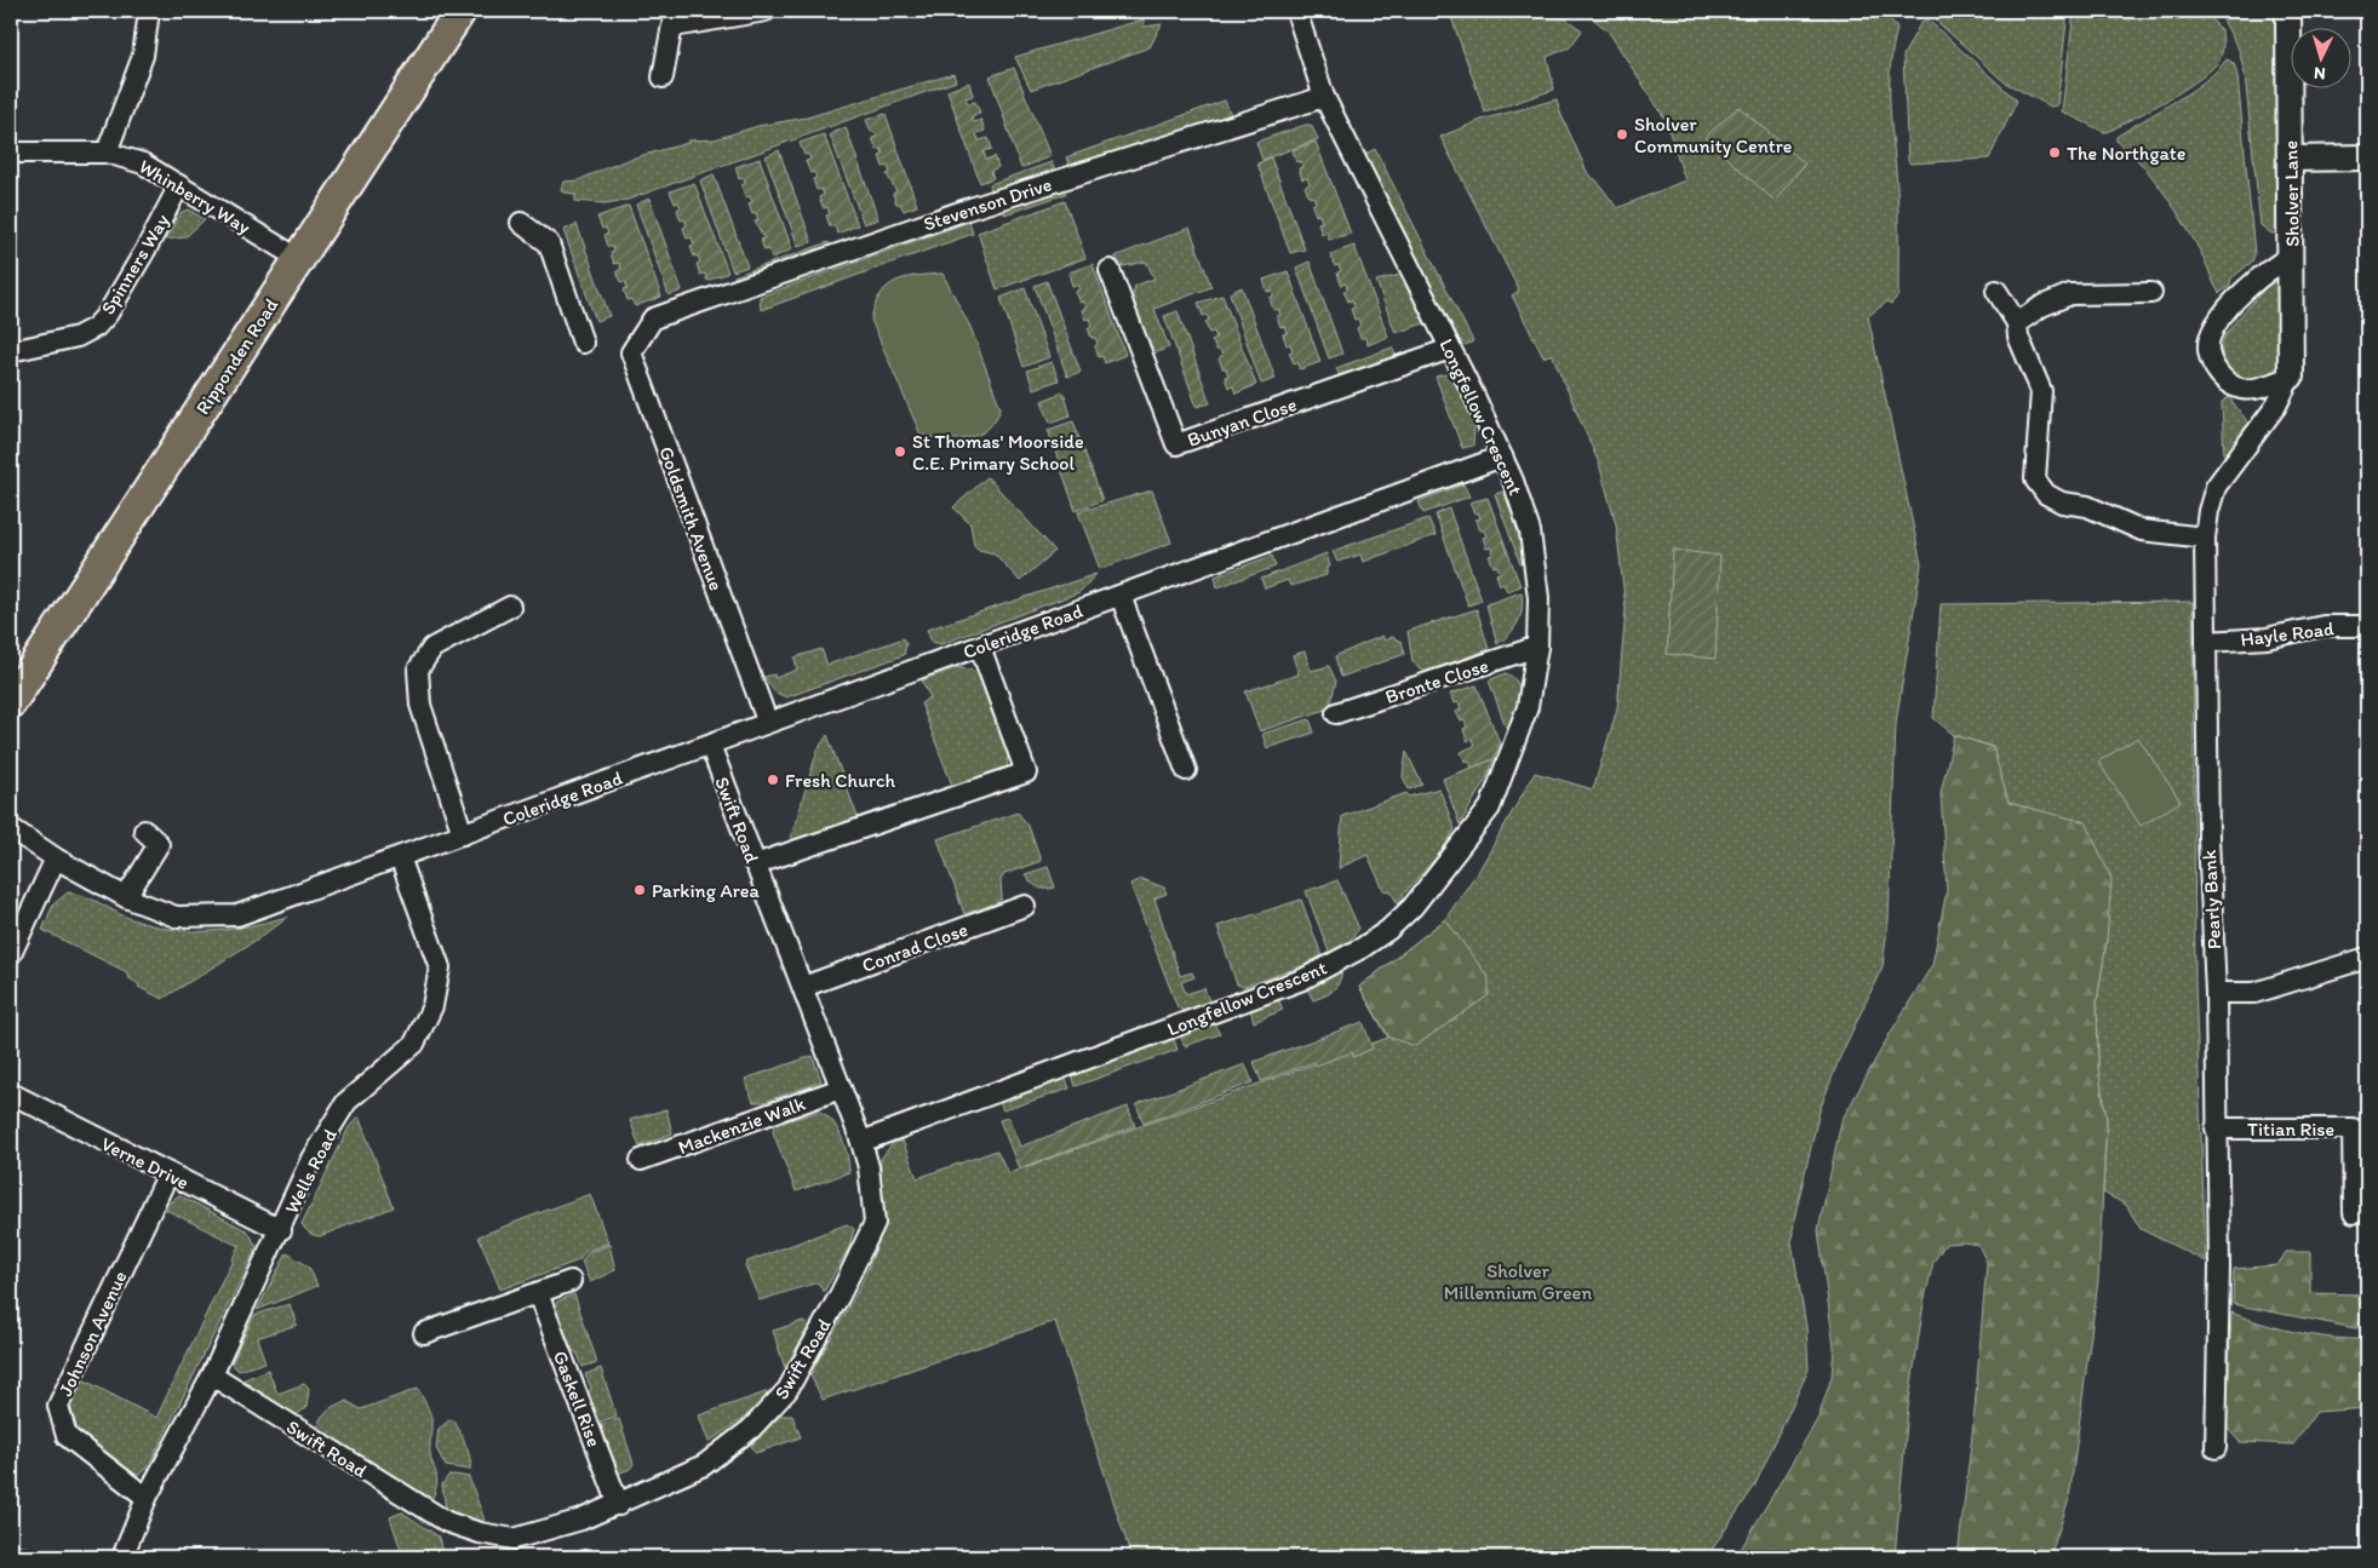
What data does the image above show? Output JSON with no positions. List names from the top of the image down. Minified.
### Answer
{"streets":{"main road":["Ripponden Road"],"street":["Sholver Lane","Whinberry Way","Stevenson Drive","Spinners Way","Longfellow Crescent","Bunyan Close","Goldsmith Avenue","Coleridge Road","Hayle Road","Bronte Close","Swift Road","Pearly Bank","Conrad Close","Mackenzie Walk","Titian Rise","Verne Drive","Wells Road","Johnson Avenue","Gaskell Rise"]},"crossings":[["Sholver Lane","Pearly Bank"],["Whinberry Way","Spinners Way"],["Whinberry Way","Ripponden Road"],["Stevenson Drive","Longfellow Crescent"],["Stevenson Drive","Goldsmith Avenue"],["Longfellow Crescent","Bunyan Close"],["Longfellow Crescent","Coleridge Road"],["Longfellow Crescent","Bronte Close"],["Longfellow Crescent","Swift Road"],["Goldsmith Avenue","Coleridge Road"],["Coleridge Road","Swift Road"],["Coleridge Road","Wells Road"],["Hayle Road","Pearly Bank"],["Swift Road","Conrad Close"],["Swift Road","Mackenzie Walk"],["Swift Road","Wells Road"],["Swift Road","Gaskell Rise"],["Pearly Bank","Titian Rise"],["Verne Drive","Wells Road"],["Verne Drive","Johnson Avenue"],["Wells Road","Johnson Avenue"]],"parks":["Sholver Millennium Green"],"places":["Sholver Community Centre","The Northgate","St Thomas' Moorside C.E. Primary School","Fresh Church","Parking Area"],"north":"bottom"}
